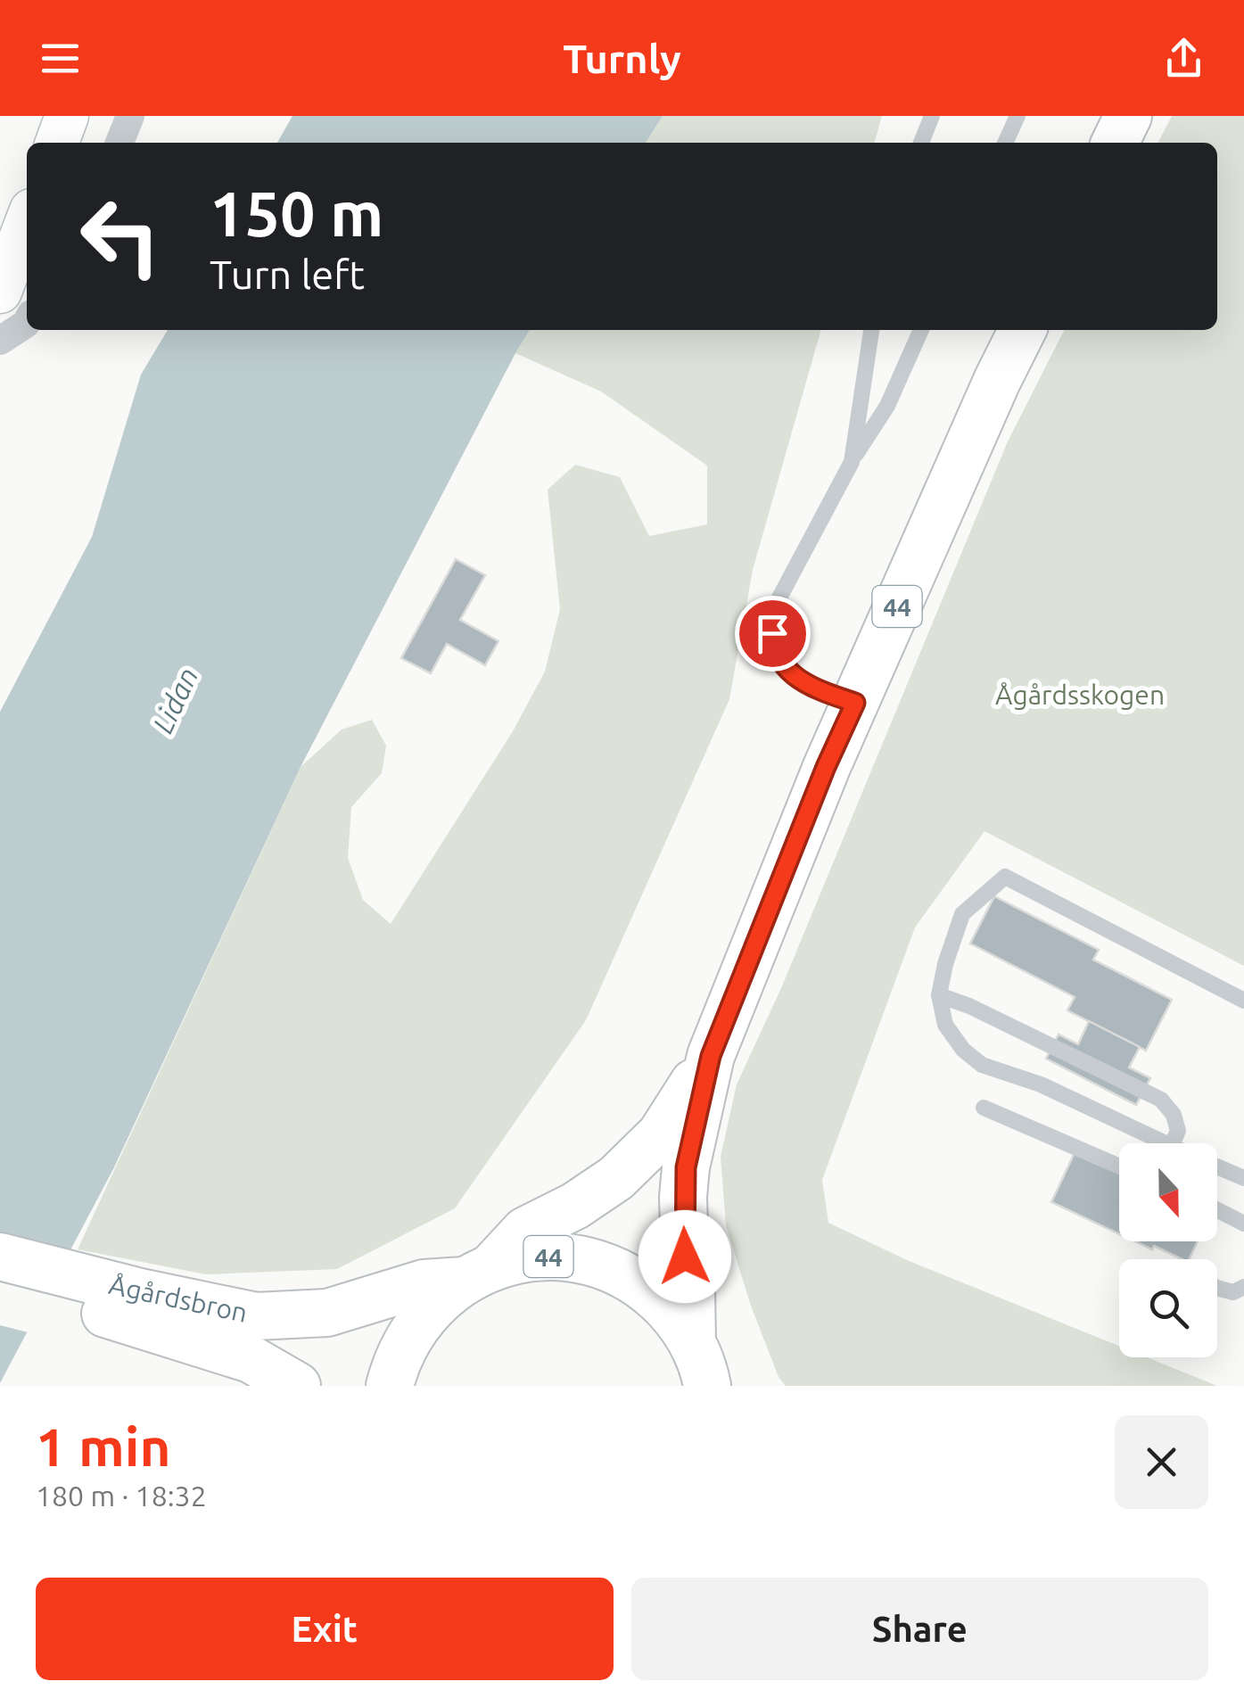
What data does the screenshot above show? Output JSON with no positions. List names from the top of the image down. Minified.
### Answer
{"streets":{"main road":["44","Ågårdsbron"]},"crossings":[["44","Ågårdsbron"]],"water":["Lidan"],"parks":["Ågårdsskogen"],"north":"bottom","page":{"header":"Turnly","turn":["150 m","Turn left"],"heading":["1 min","180 m · 18:32"],"buttons":["Exit","Share"]}}
